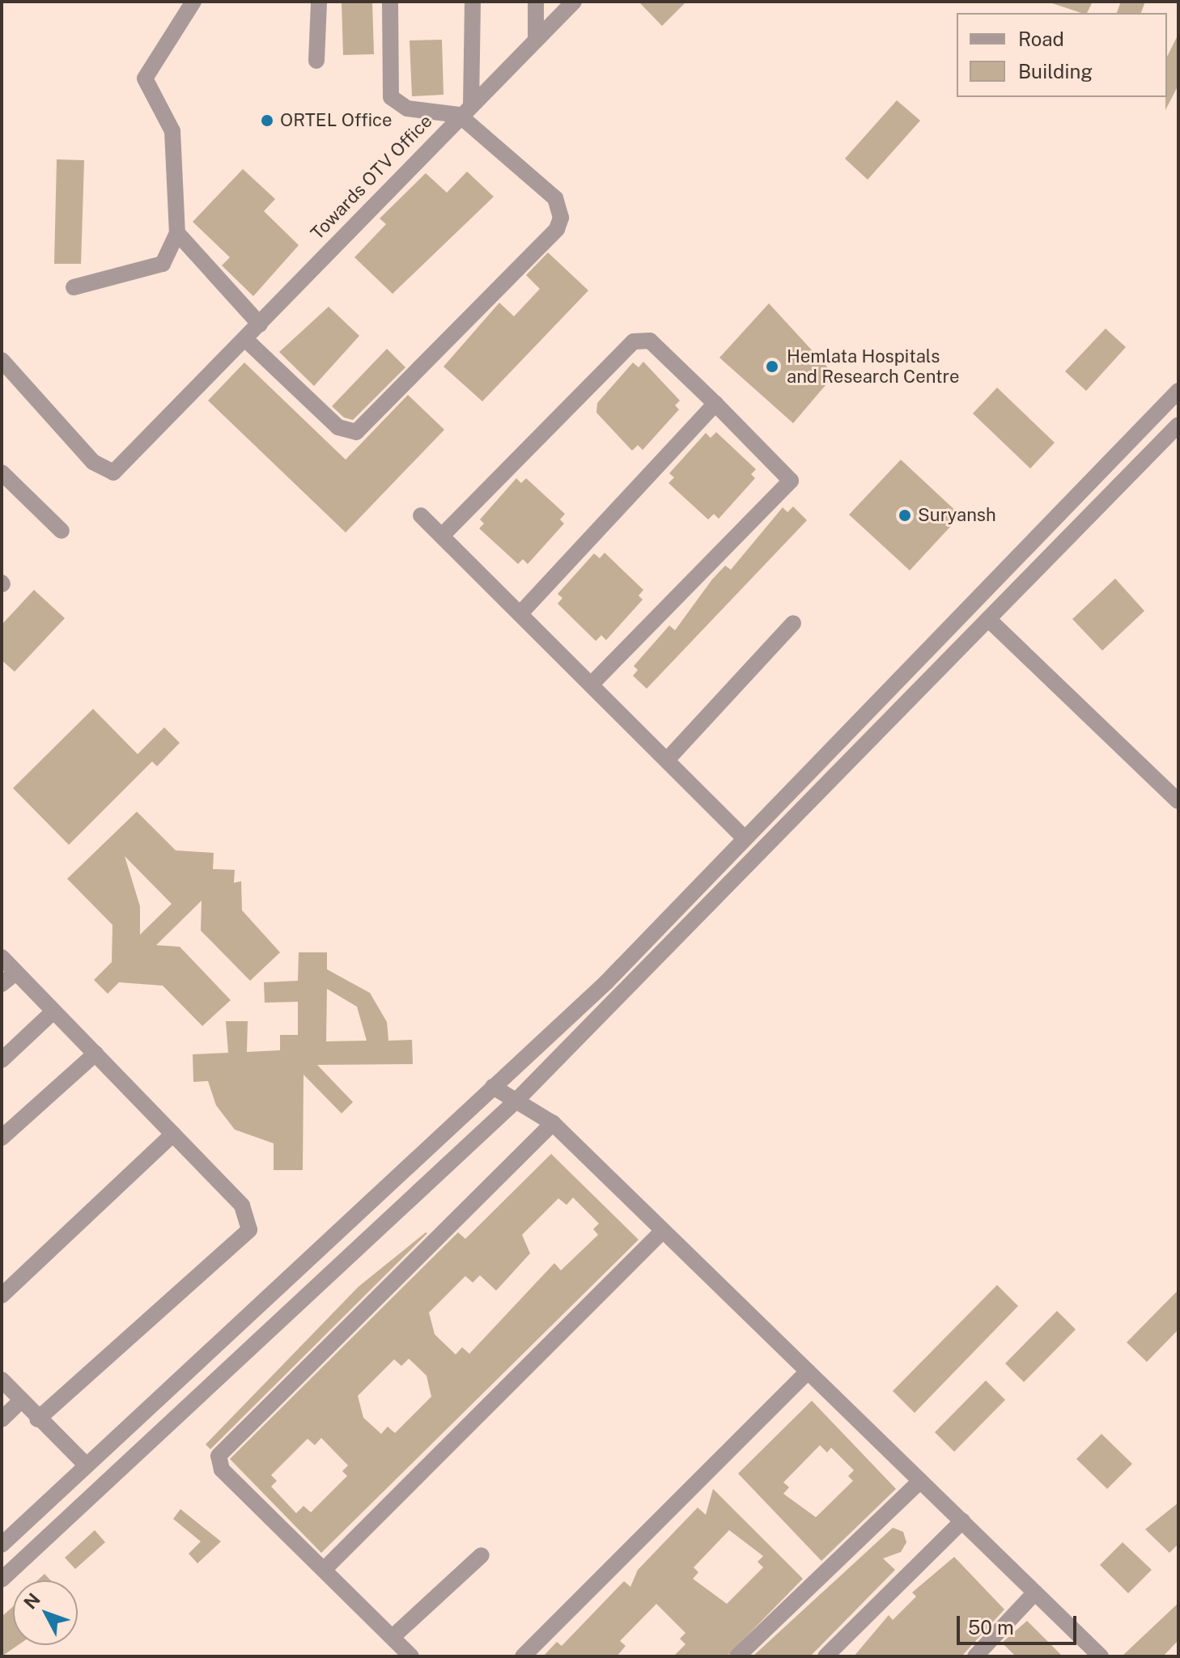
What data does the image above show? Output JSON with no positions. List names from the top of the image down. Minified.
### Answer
{"streets":{"street":["Towards OTV Office"]},"places":["ORTEL Office","Hemlata Hospitals and Research Centre","Suryansh"],"legend":["Road","Building"],"scale_bar":"50 m","north":"top left"}
